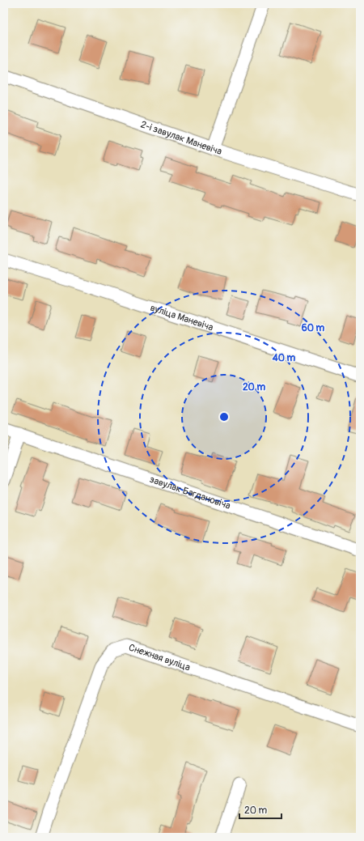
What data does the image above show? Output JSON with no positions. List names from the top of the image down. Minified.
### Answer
{"streets":{"street":["2-і завулак Маневіча","вуліца Маневіча","завулак Багдановіча","Снежная вуліца"]},"scale_bar":"20 m","rings":["60 m","40 m","20 m"]}
